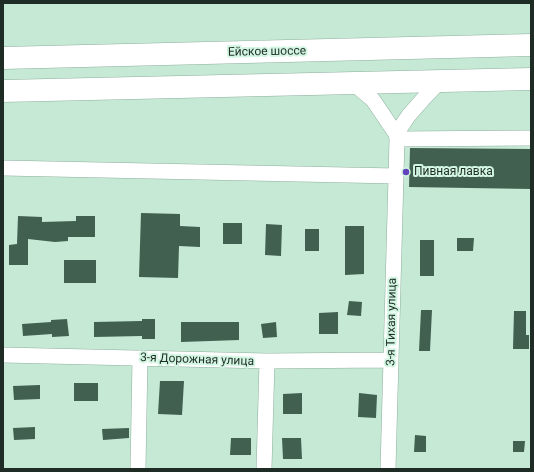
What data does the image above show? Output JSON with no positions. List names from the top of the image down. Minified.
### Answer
{"streets":{"main road":["Ейское шоссе"],"street":["3-я Тихая улица","3-я Дорожная улица"]},"crossings":[["3-я Тихая улица","3-я Дорожная улица"]],"places":["Пивная лавка"]}
